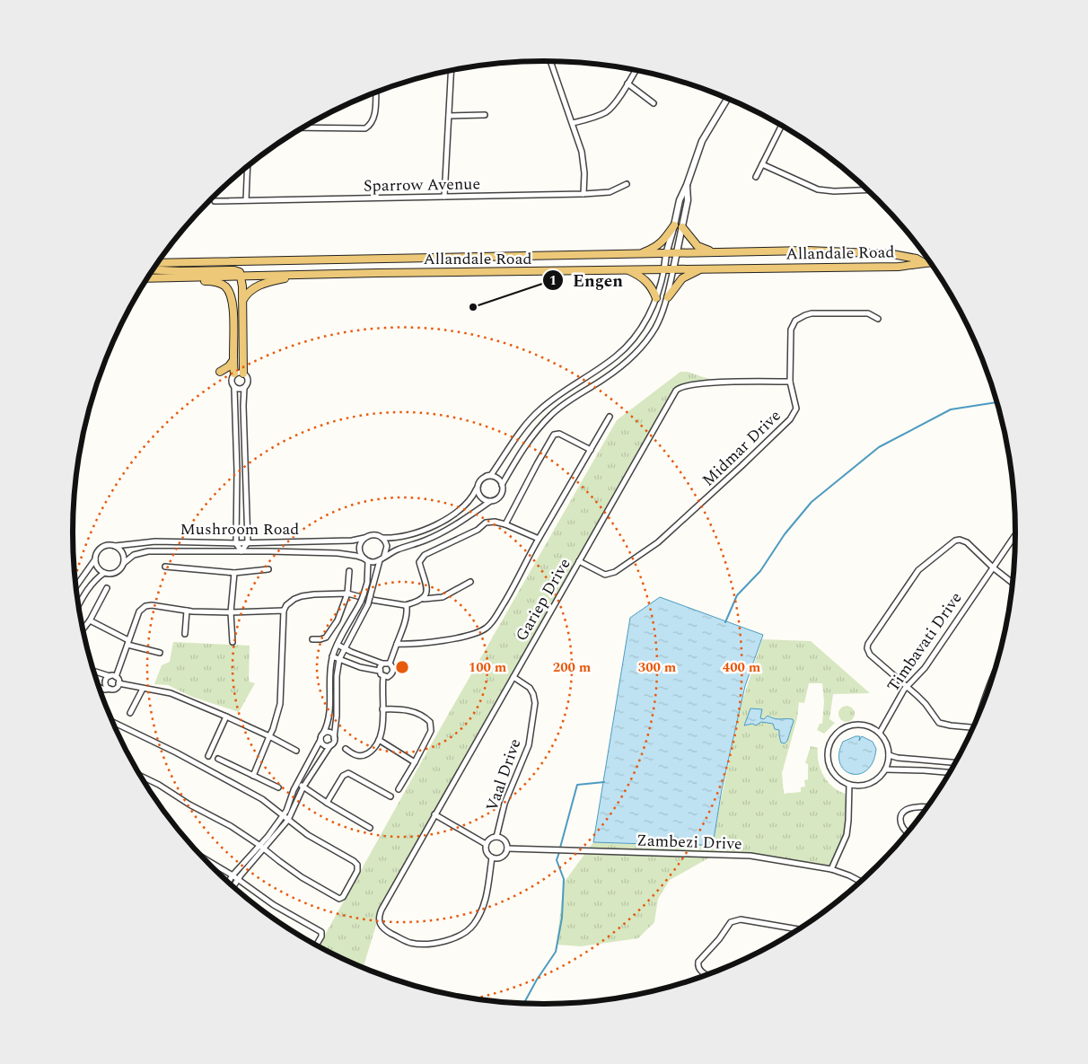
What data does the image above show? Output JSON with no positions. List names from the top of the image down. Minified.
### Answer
{"streets":{"main road":["Allandale Road"],"street":["Sparrow Avenue","Midmar Drive","Mushroom Road","Gariep Drive","Timbavati Drive","Vaal Drive","Zambezi Drive"]},"crossings":[["Midmar Drive","Gariep Drive"],["Gariep Drive","Vaal Drive"],["Gariep Drive","Zambezi Drive"],["Vaal Drive","Zambezi Drive"]],"places":["Engen"],"rings":["100 m","200 m","300 m","400 m"]}
